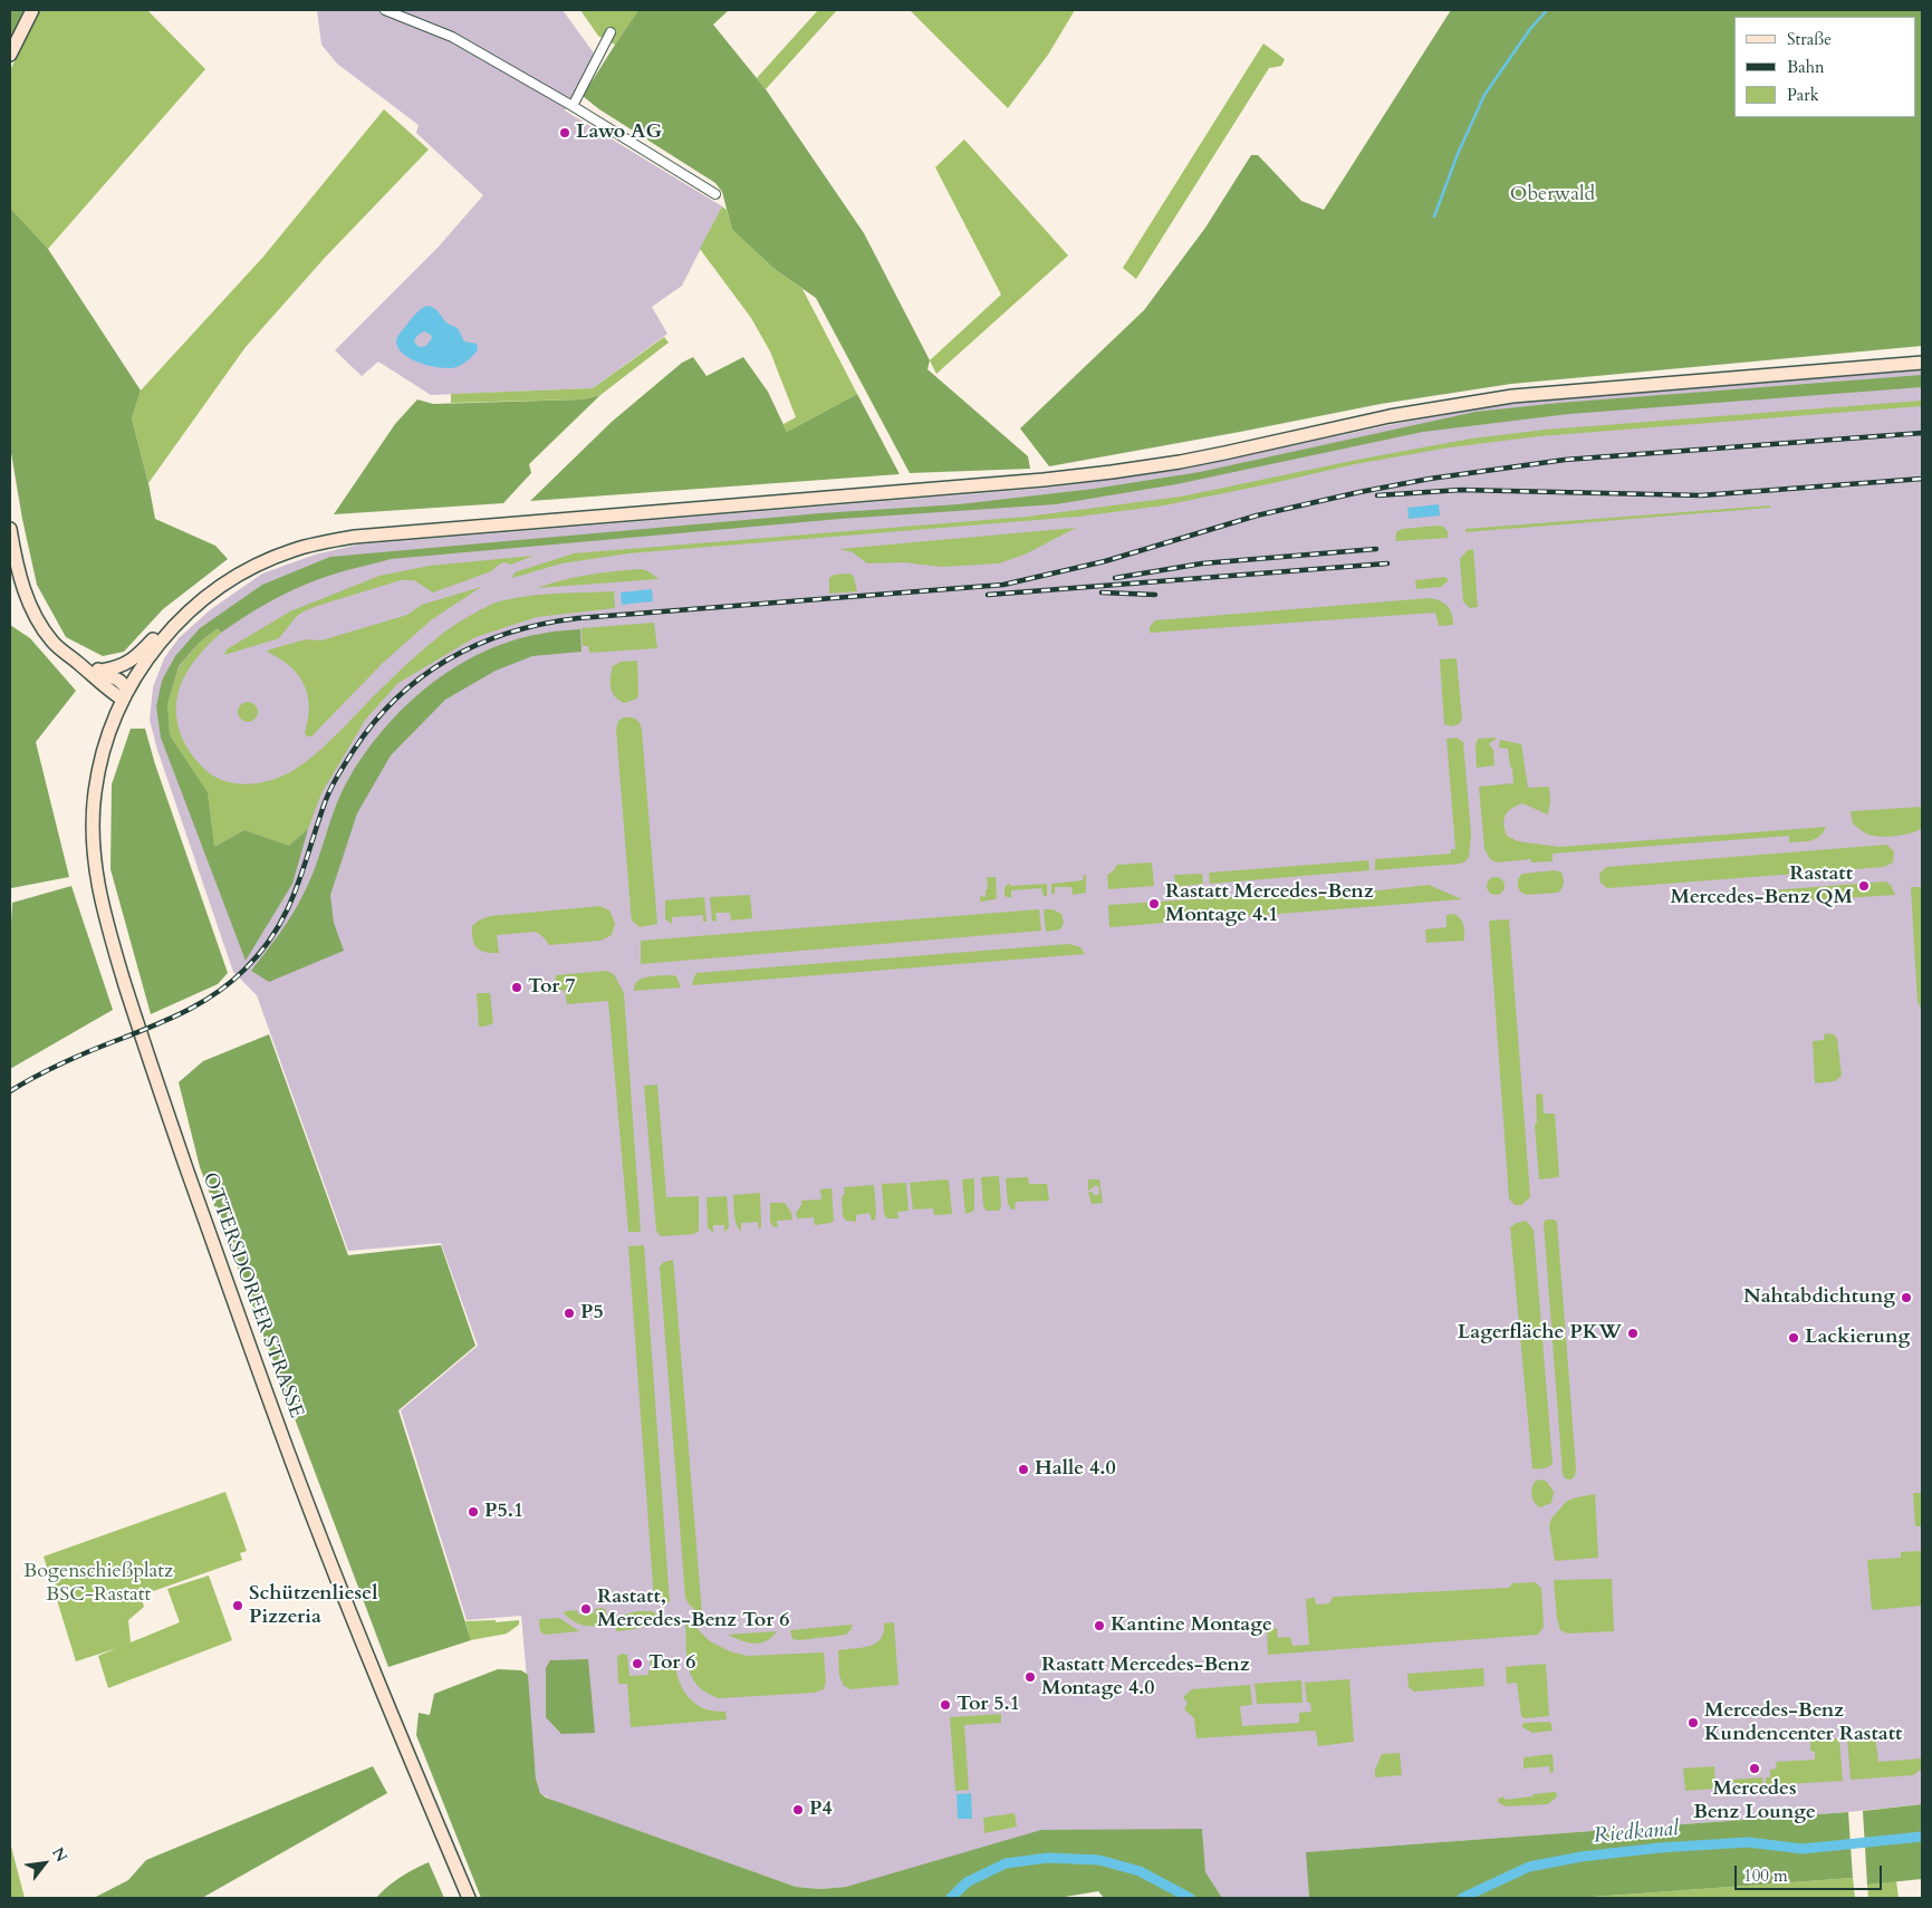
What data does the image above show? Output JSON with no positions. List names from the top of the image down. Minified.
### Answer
{"streets":{"street":["OTTERSDORFER STRASSE"]},"water":["Riedkanal"],"parks":["Oberwald","Bogenschießplatz BSC-Rastatt"],"places":["Lawo AG","Rastatt Mercedes-Benz QM","Rastatt Mercedes-Benz Montage 4.1","Tor 7","Nahtabdichtung","P5","Lagerfläche PKW","Lackierung","Halle 4.0","P5.1","Schützenliesel Pizzeria","Rastatt, Mercedes-Benz Tor 6","Kantine Montage","Tor 6","Rastatt Mercedes-Benz Montage 4.0","Tor 5.1","Mercedes-Benz Kundencenter Rastatt","Mercedes Benz Lounge","P4"],"legend":["Straße","Bahn","Park"],"scale_bar":"100 m","north":"top right"}
